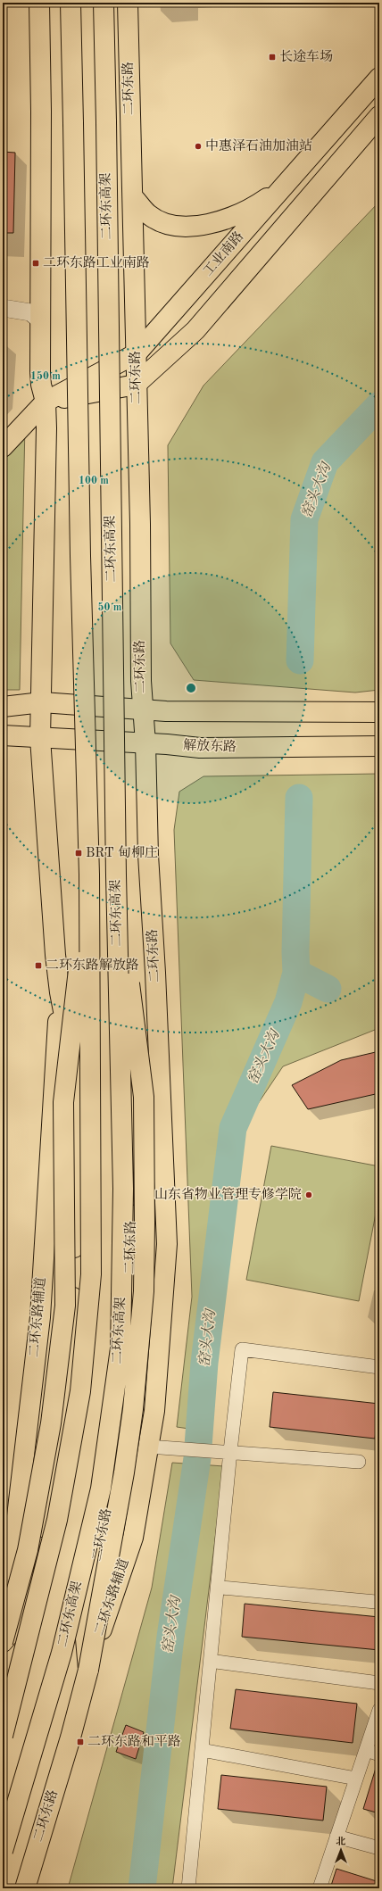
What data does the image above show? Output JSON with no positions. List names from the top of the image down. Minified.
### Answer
{"streets":{"main road":["二环东路","二环东高架","工业南路","解放东路","二环东路辅道"]},"crossings":[["二环东路","工业南路"],["二环东路","解放东路"],["二环东路","二环东路辅道"]],"water":["窑头大沟"],"places":{"transit":["长途车场","二环东路工业南路","BRT 甸柳庄","二环东路解放路","二环东路和平路"],"other":["中惠泽石油加油站","山东省物业管理专修学院"]},"north":"top","rings":["150 m","100 m","50 m"]}
